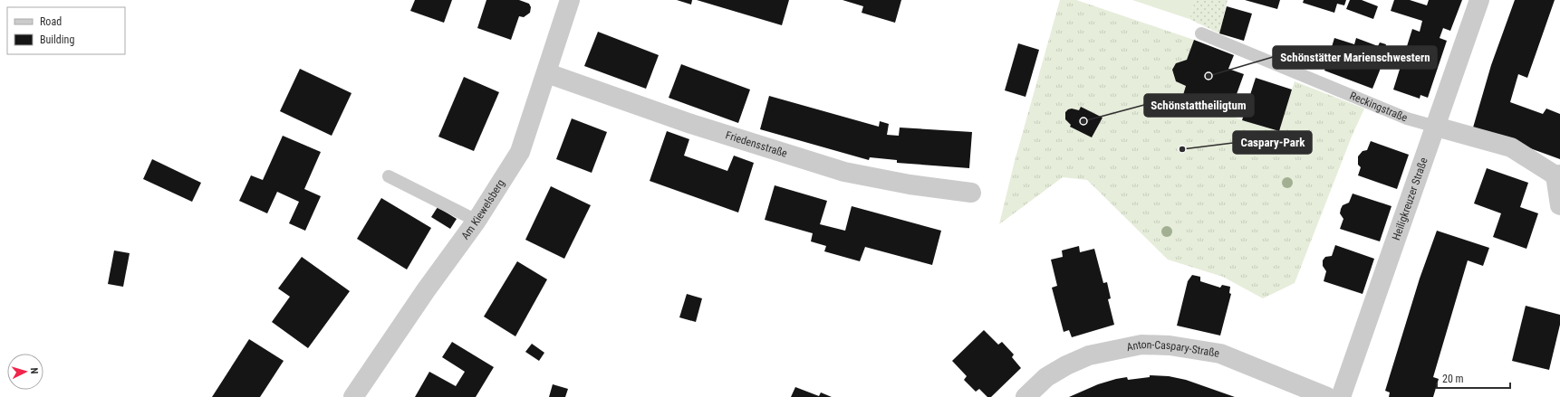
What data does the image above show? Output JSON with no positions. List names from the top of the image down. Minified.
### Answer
{"streets":{"street":["Reckingstraße","Friedensstraße","Heiligkreuzer Straße","Am Kiewelsberg","Anton-Caspary-Straße"]},"crossings":[["Reckingstraße","Heiligkreuzer Straße"],["Friedensstraße","Am Kiewelsberg"]],"places":["Schönstätter Marienschwestern","Schönstattheiligtum","Caspary-Park"],"legend":["Road","Building"],"scale_bar":"20 m","north":"right"}
